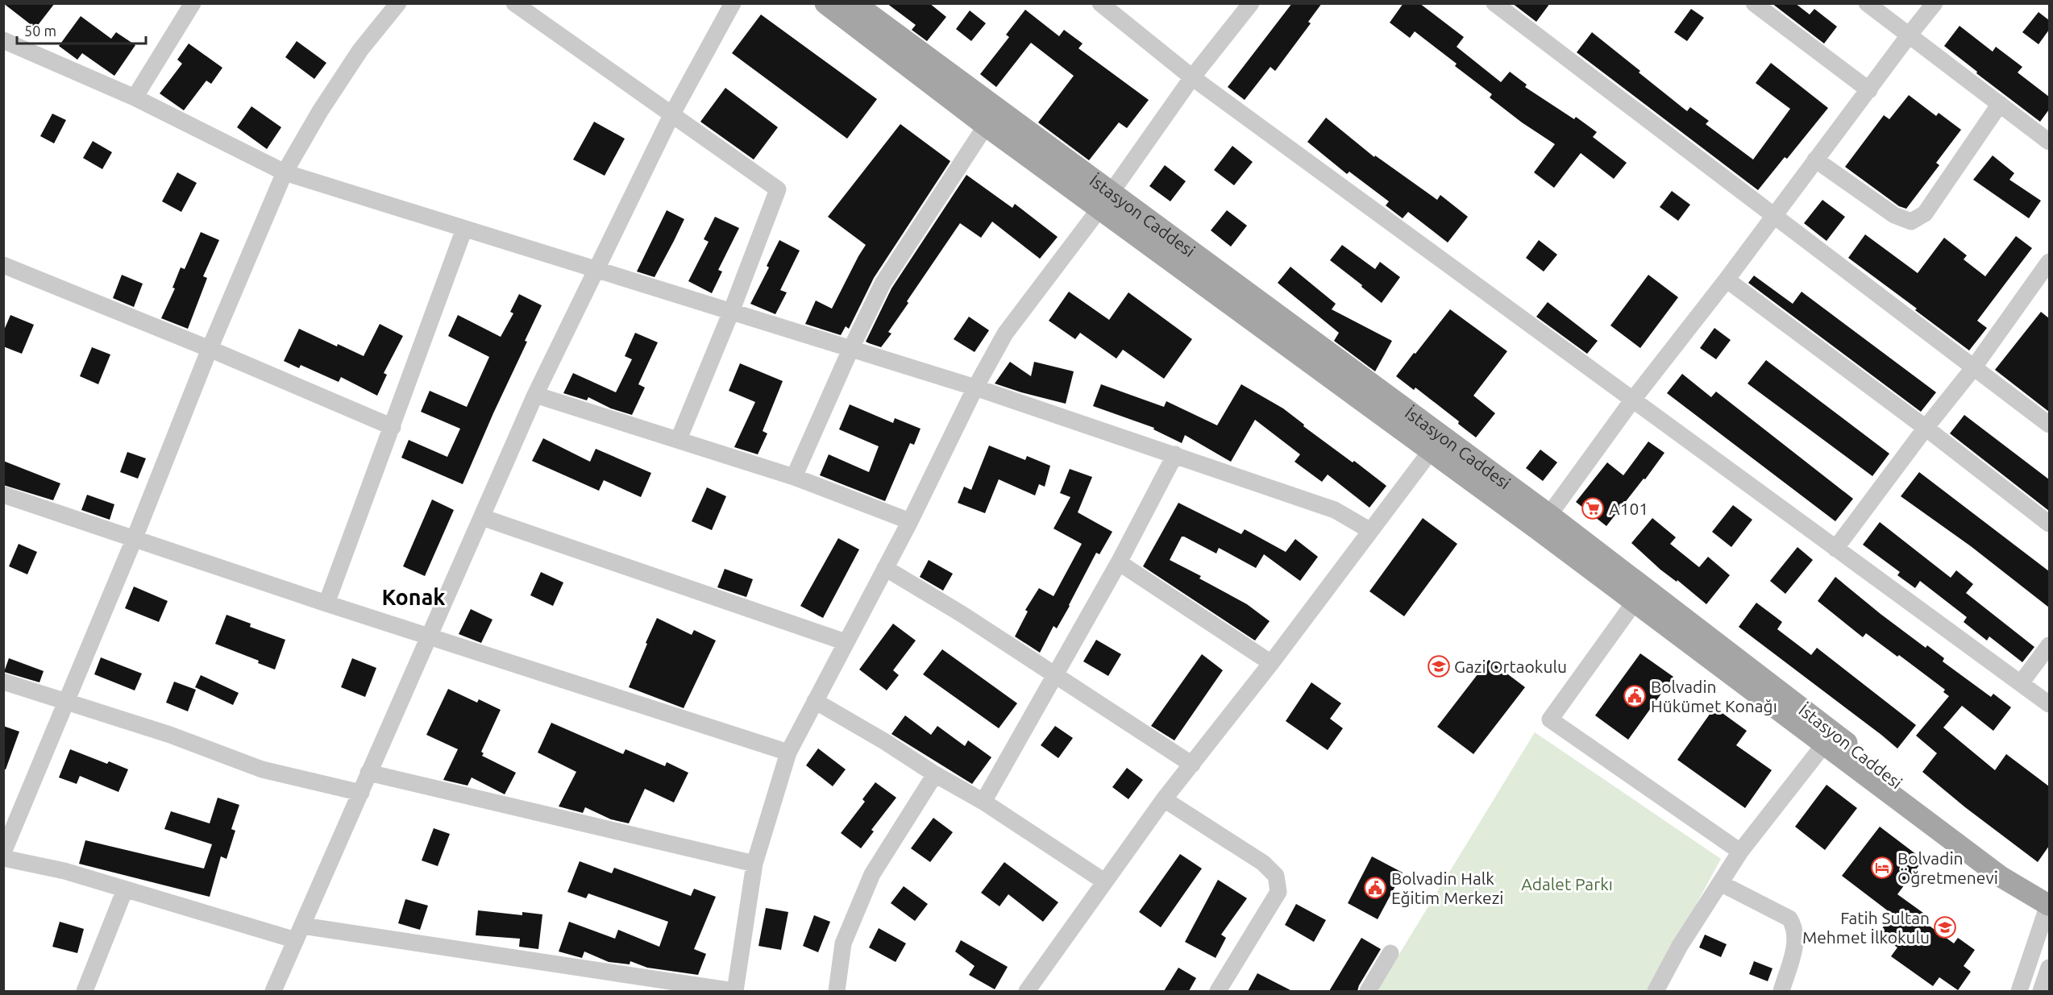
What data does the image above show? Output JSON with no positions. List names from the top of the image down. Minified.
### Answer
{"streets":{"main road":["İstasyon Caddesi"]},"districts":["Konak"],"parks":["Adalet Parkı"],"places":{"supermarket":["A101"],"school or university":["Gazi Ortaokulu","Fatih Sultan Mehmet İlkokulu"],"public building":["Bolvadin Hükümet Konağı","Bolvadin Halk Eğitim Merkezi"],"hotel":["Bolvadin Öğretmenevi"]},"scale_bar":"50 m"}
